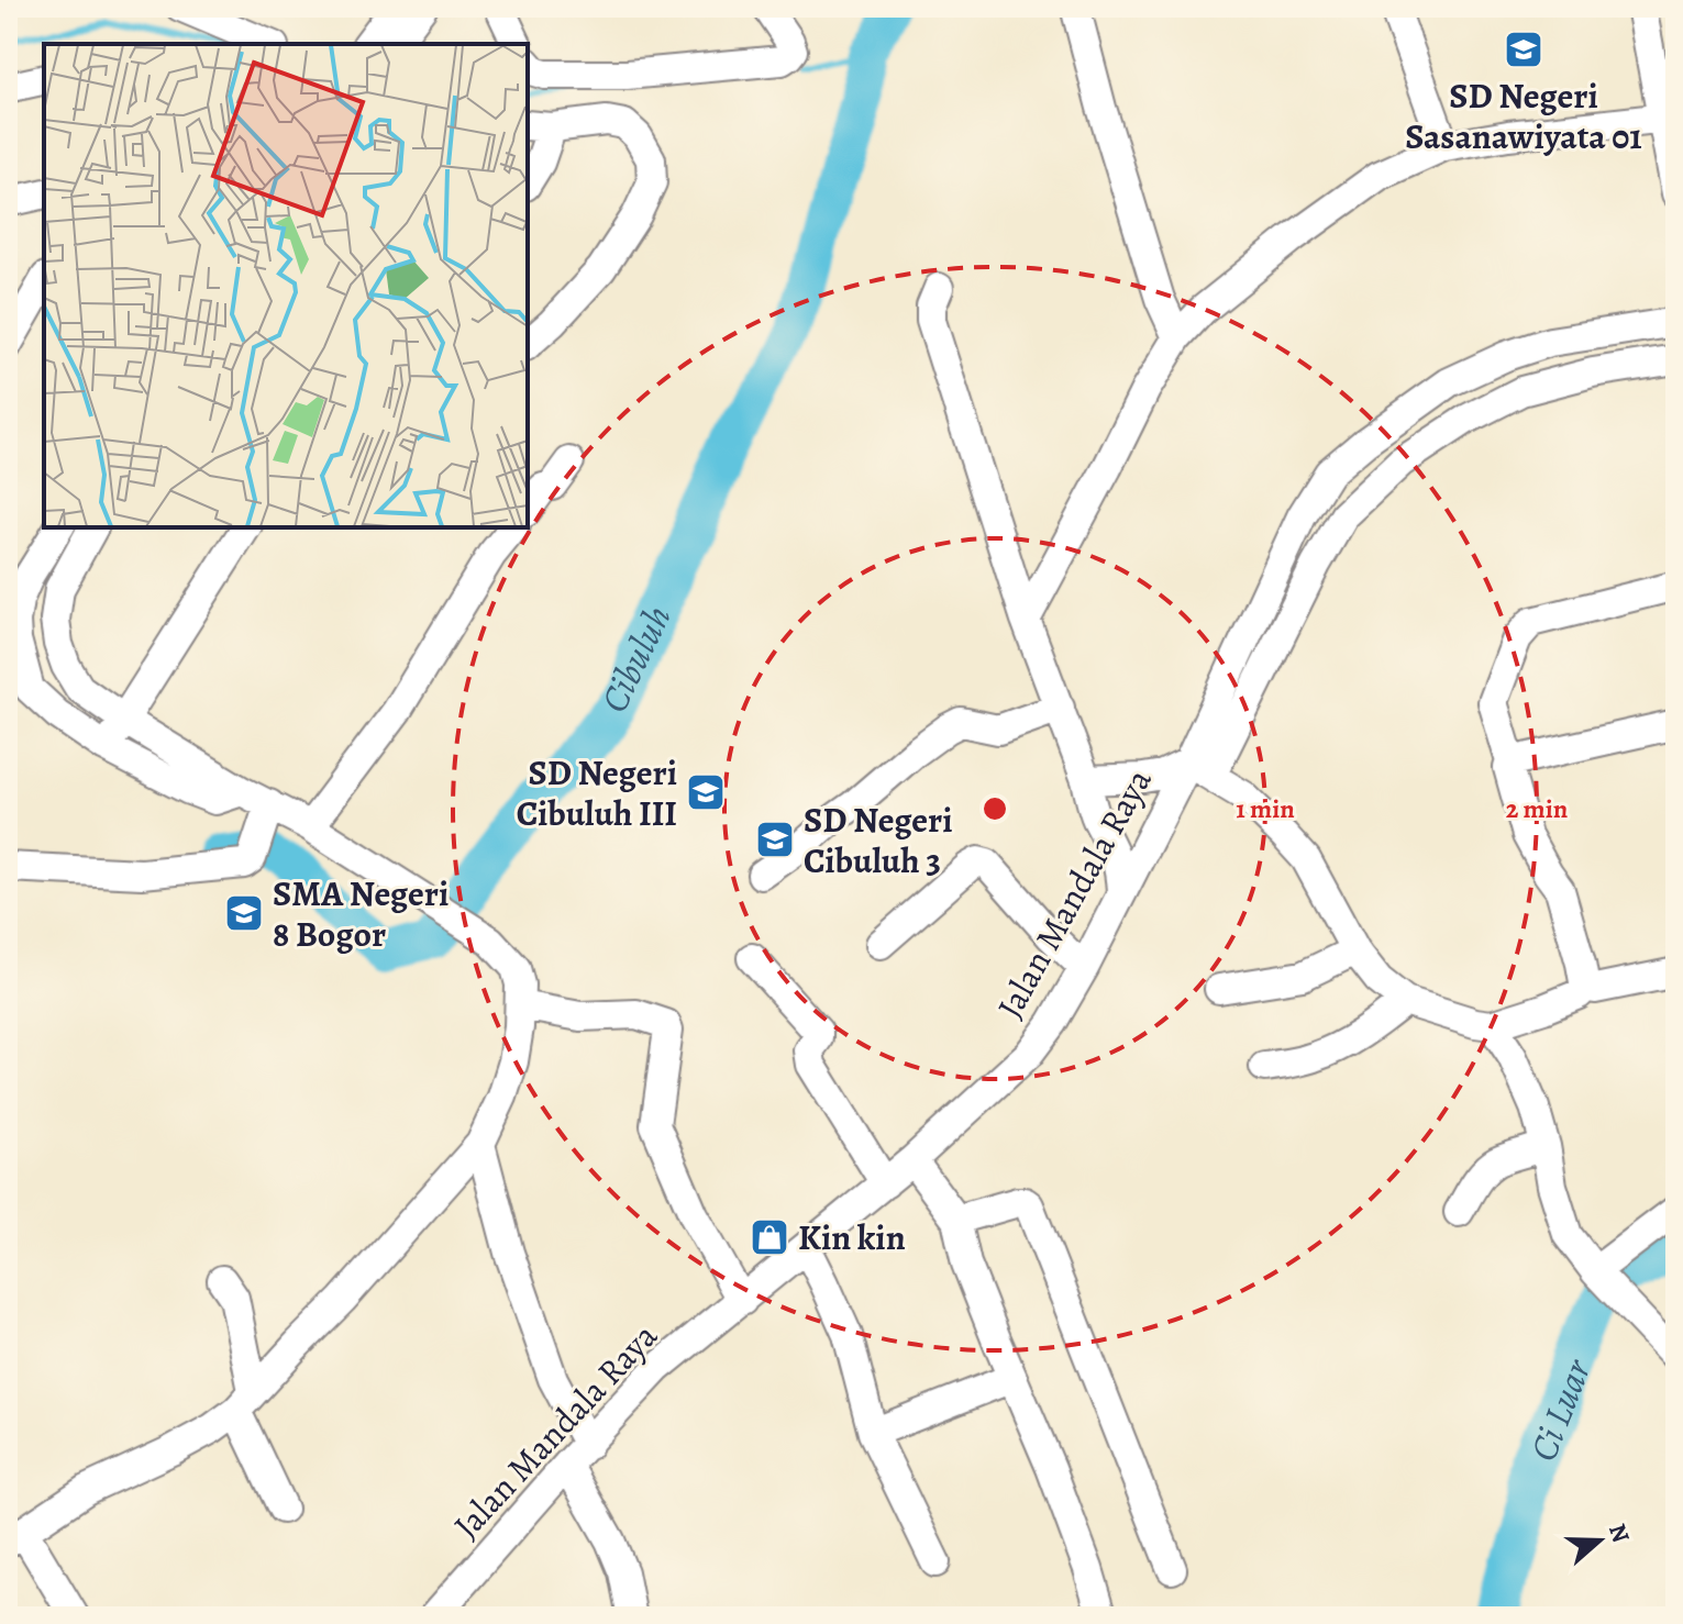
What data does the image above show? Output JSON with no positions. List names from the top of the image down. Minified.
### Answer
{"streets":{"street":["Jalan Mandala Raya"]},"water":["Cibuluh","Ci Luar"],"places":{"school or university":["SD Negeri Sasanawiyata 01","SD Negeri Cibuluh III","SD Negeri Cibuluh 3","SMA Negeri 8 Bogor"],"shop":["Kin kin"]},"north":"right","rings":["1 min","2 min"]}
